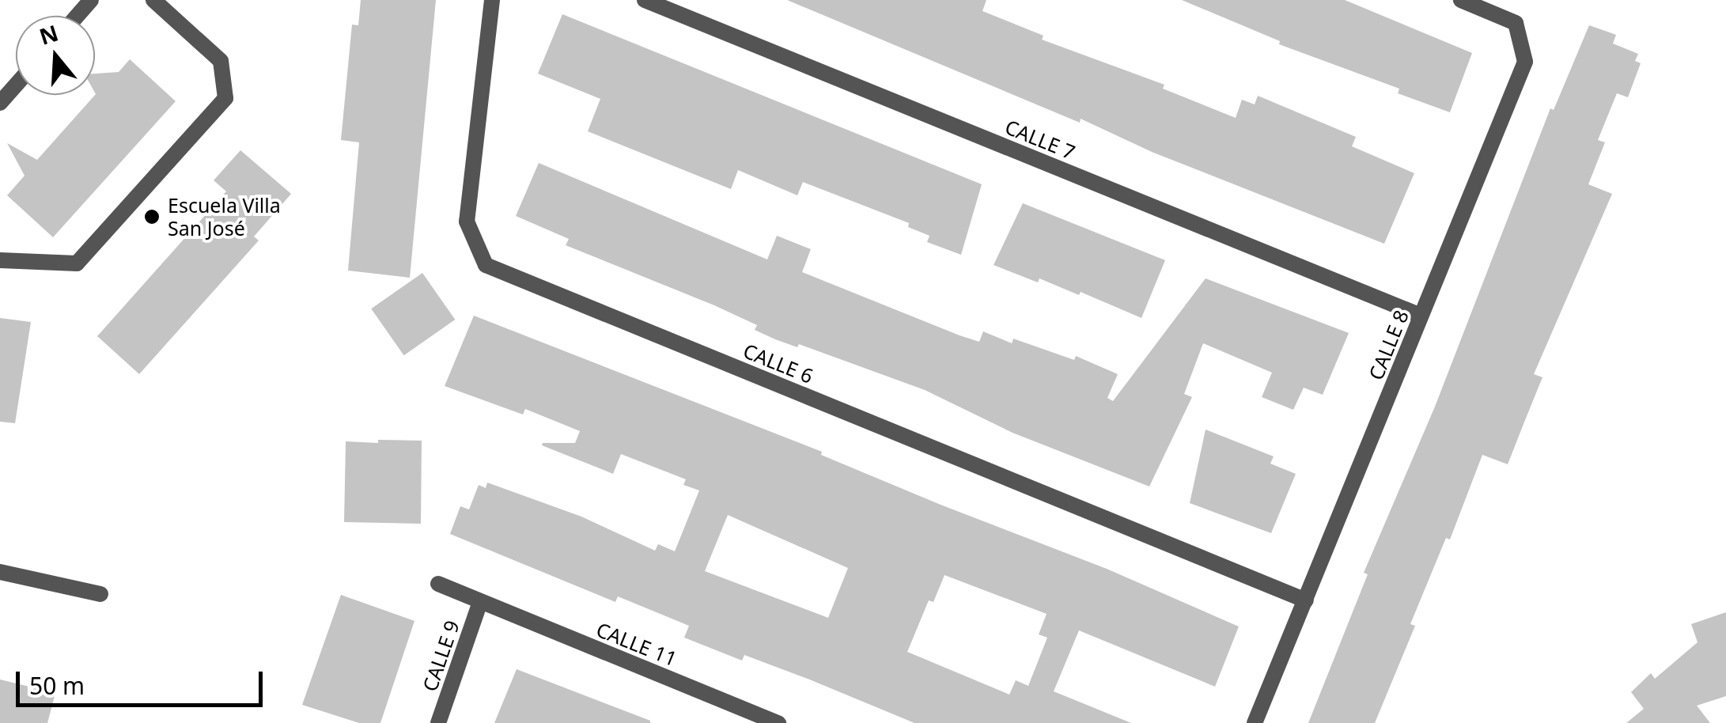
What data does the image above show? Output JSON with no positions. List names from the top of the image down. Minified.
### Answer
{"streets":{"street":["CALLE 7","CALLE 8","CALLE 6","CALLE 11","CALLE 9"]},"crossings":[["CALLE 7","CALLE 8"],["CALLE 8","CALLE 6"],["CALLE 11","CALLE 9"]],"places":["Escuela Villa San José"],"scale_bar":"50 m","north":"top"}
